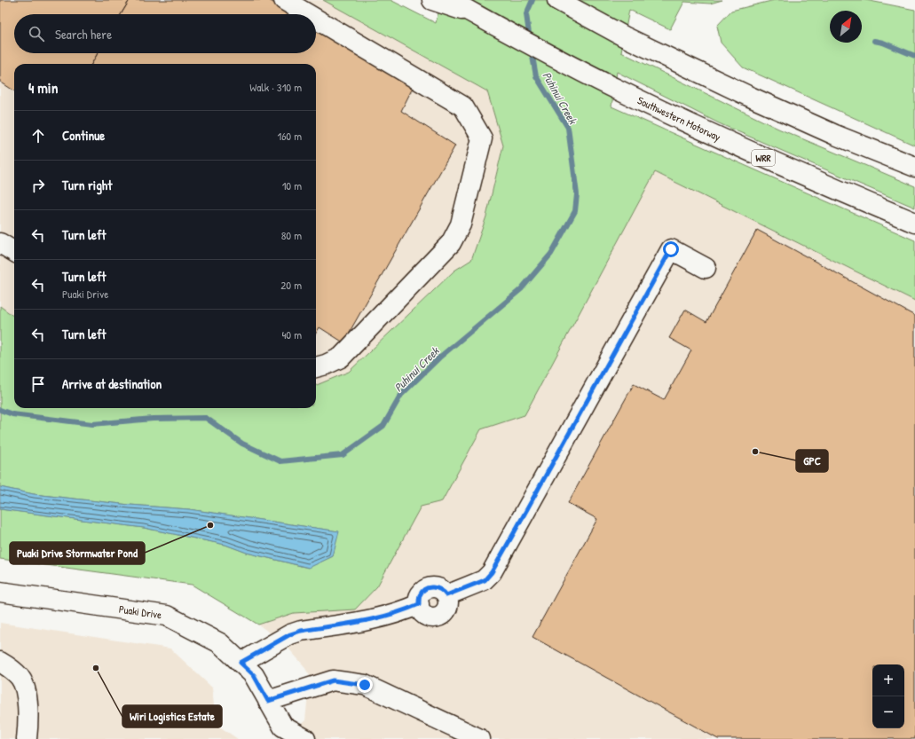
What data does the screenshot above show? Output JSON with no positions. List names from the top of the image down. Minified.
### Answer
{"streets":{"main road":["Southwestern Motorway","WRR","Puaki Drive"]},"water":["Puhinui Creek"],"places":["GPC","Puaki Drive Stormwater Pond","Wiri Logistics Estate"],"north":"top right","page":{"search":"Search here","heading":["4 min","Walk · 310 m"],"list":[["Continue","160 m"],["Turn right","10 m"],["Turn left","80 m"],["Turn left","Puaki Drive","20 m"],["Turn left","40 m"],"Arrive at destination"],"map_buttons":["+","−"]}}
